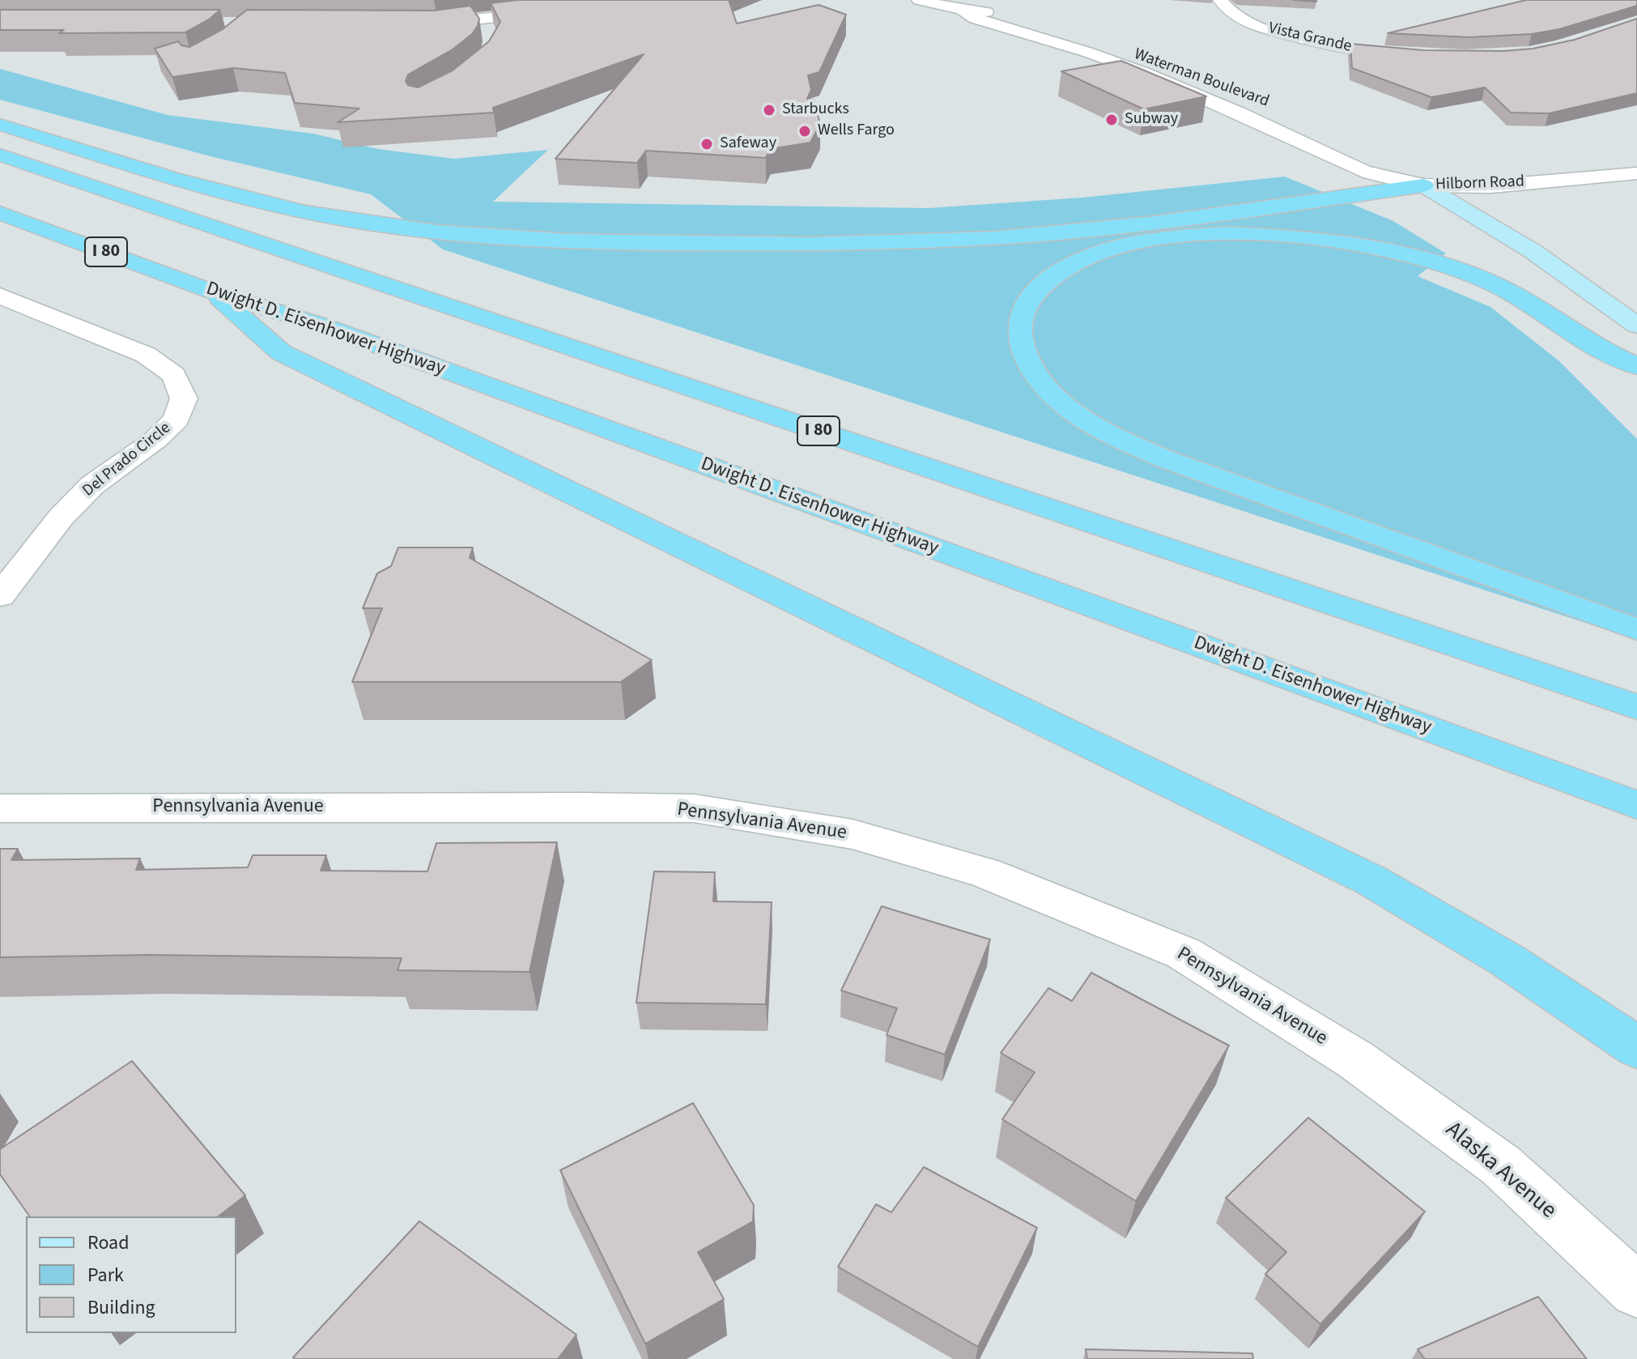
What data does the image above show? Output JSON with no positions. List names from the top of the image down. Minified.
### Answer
{"streets":{"highway":["I 80","Dwight D. Eisenhower Highway"],"main road":["Waterman Boulevard"],"street":["Vista Grande","Hilborn Road","Del Prado Circle","Pennsylvania Avenue","Alaska Avenue"]},"crossings":[["Waterman Boulevard","Hilborn Road"],["Pennsylvania Avenue","Alaska Avenue"]],"places":["Starbucks","Subway","Wells Fargo","Safeway"],"legend":["Road","Park","Building"]}
